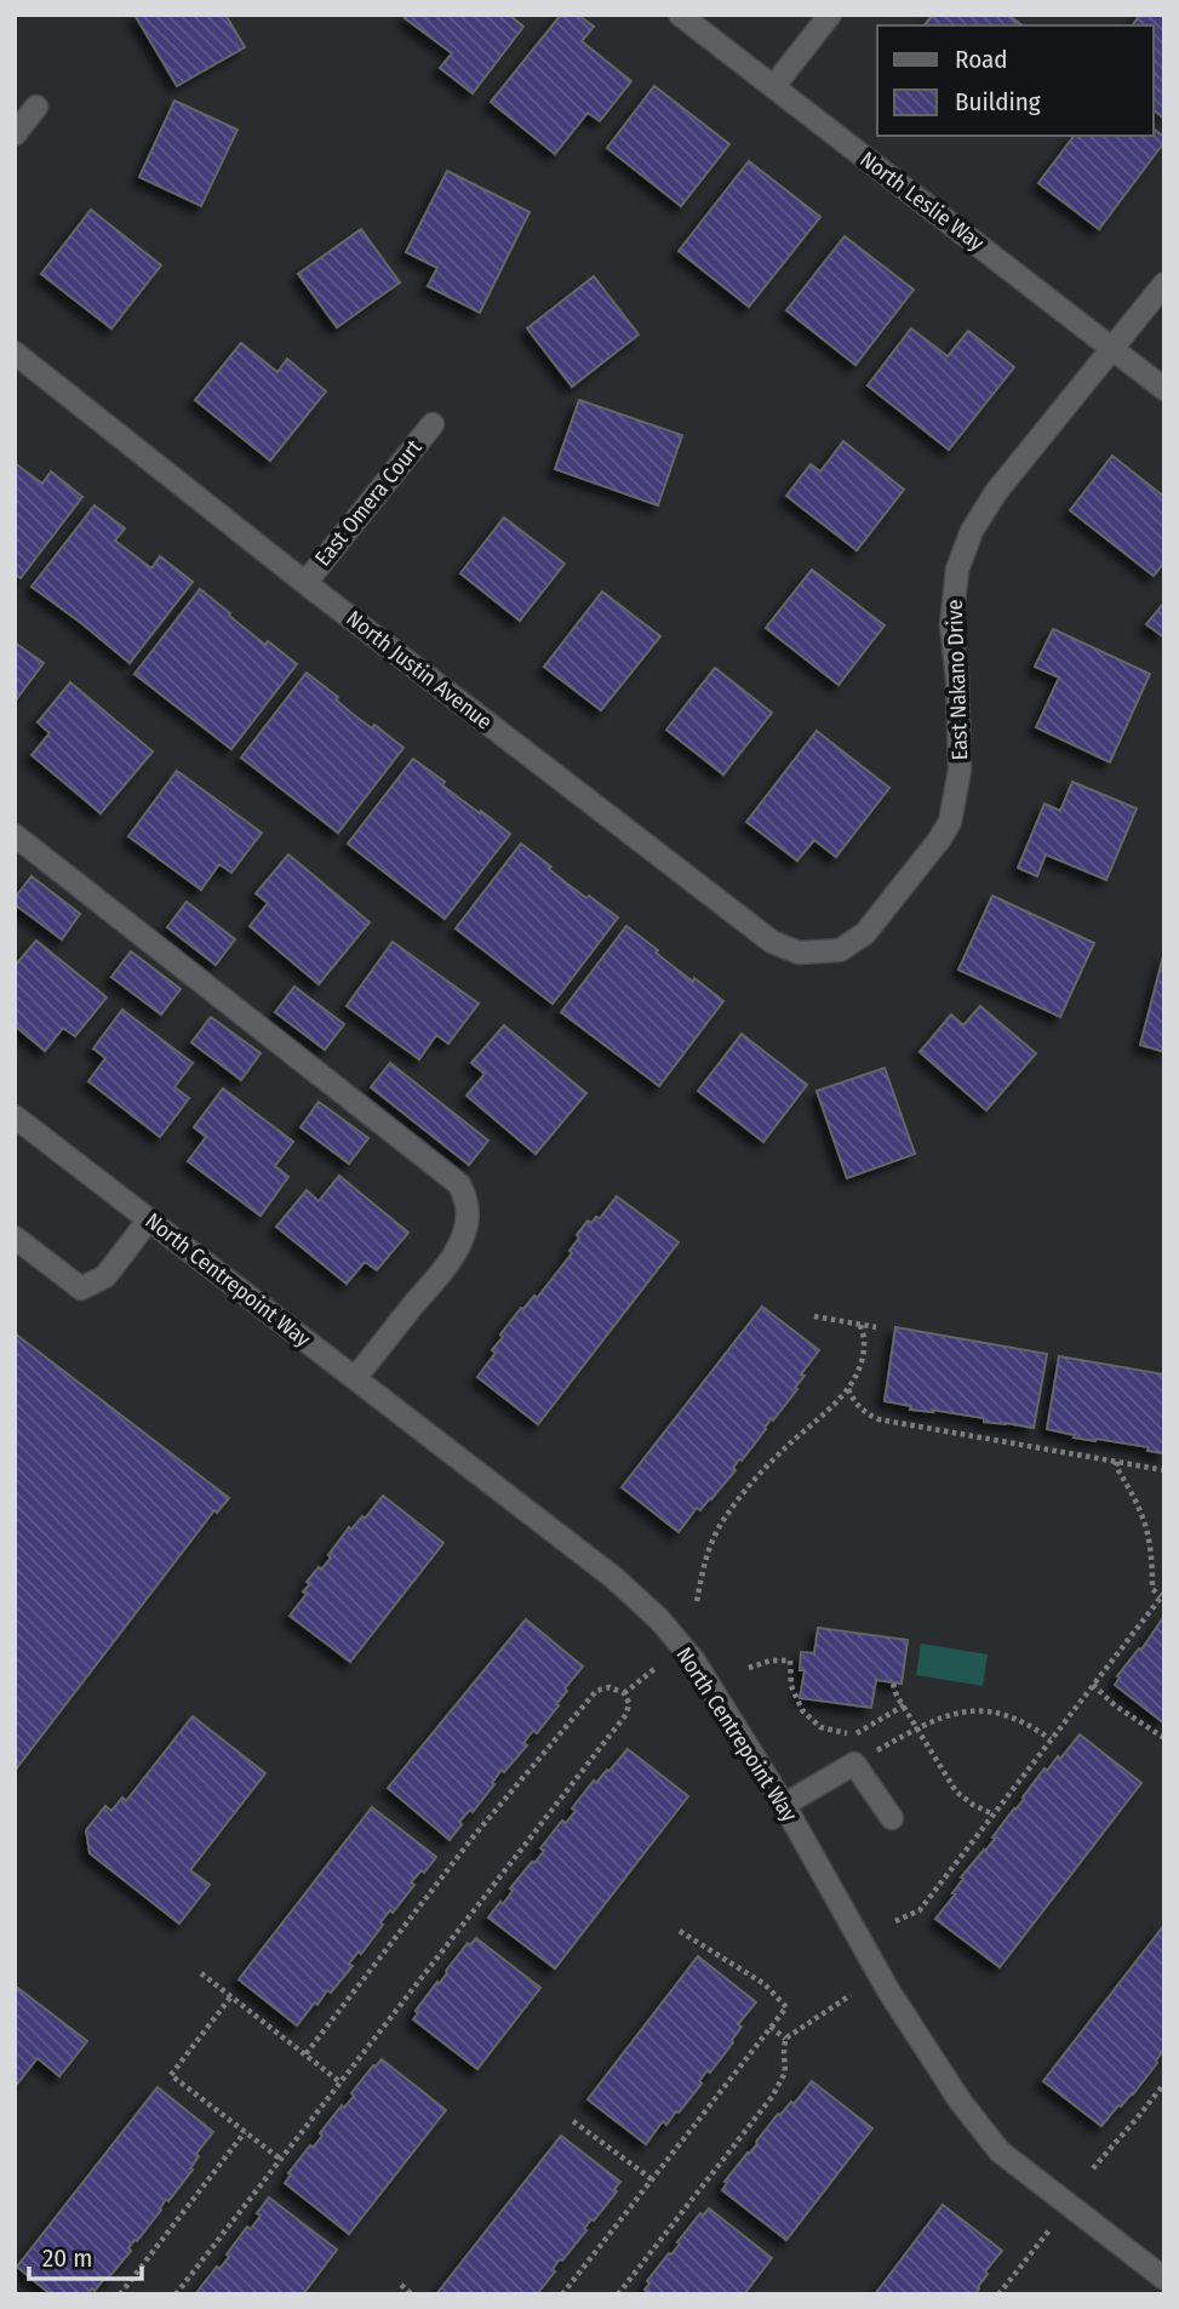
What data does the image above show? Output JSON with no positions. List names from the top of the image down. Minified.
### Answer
{"streets":{"street":["North Leslie Way","East Omera Court","North Justin Avenue","East Nakano Drive","North Centrepoint Way"]},"crossings":[["North Leslie Way","East Nakano Drive"],["East Omera Court","North Justin Avenue"],["North Justin Avenue","East Nakano Drive"]],"legend":["Road","Building"],"scale_bar":"20 m"}
